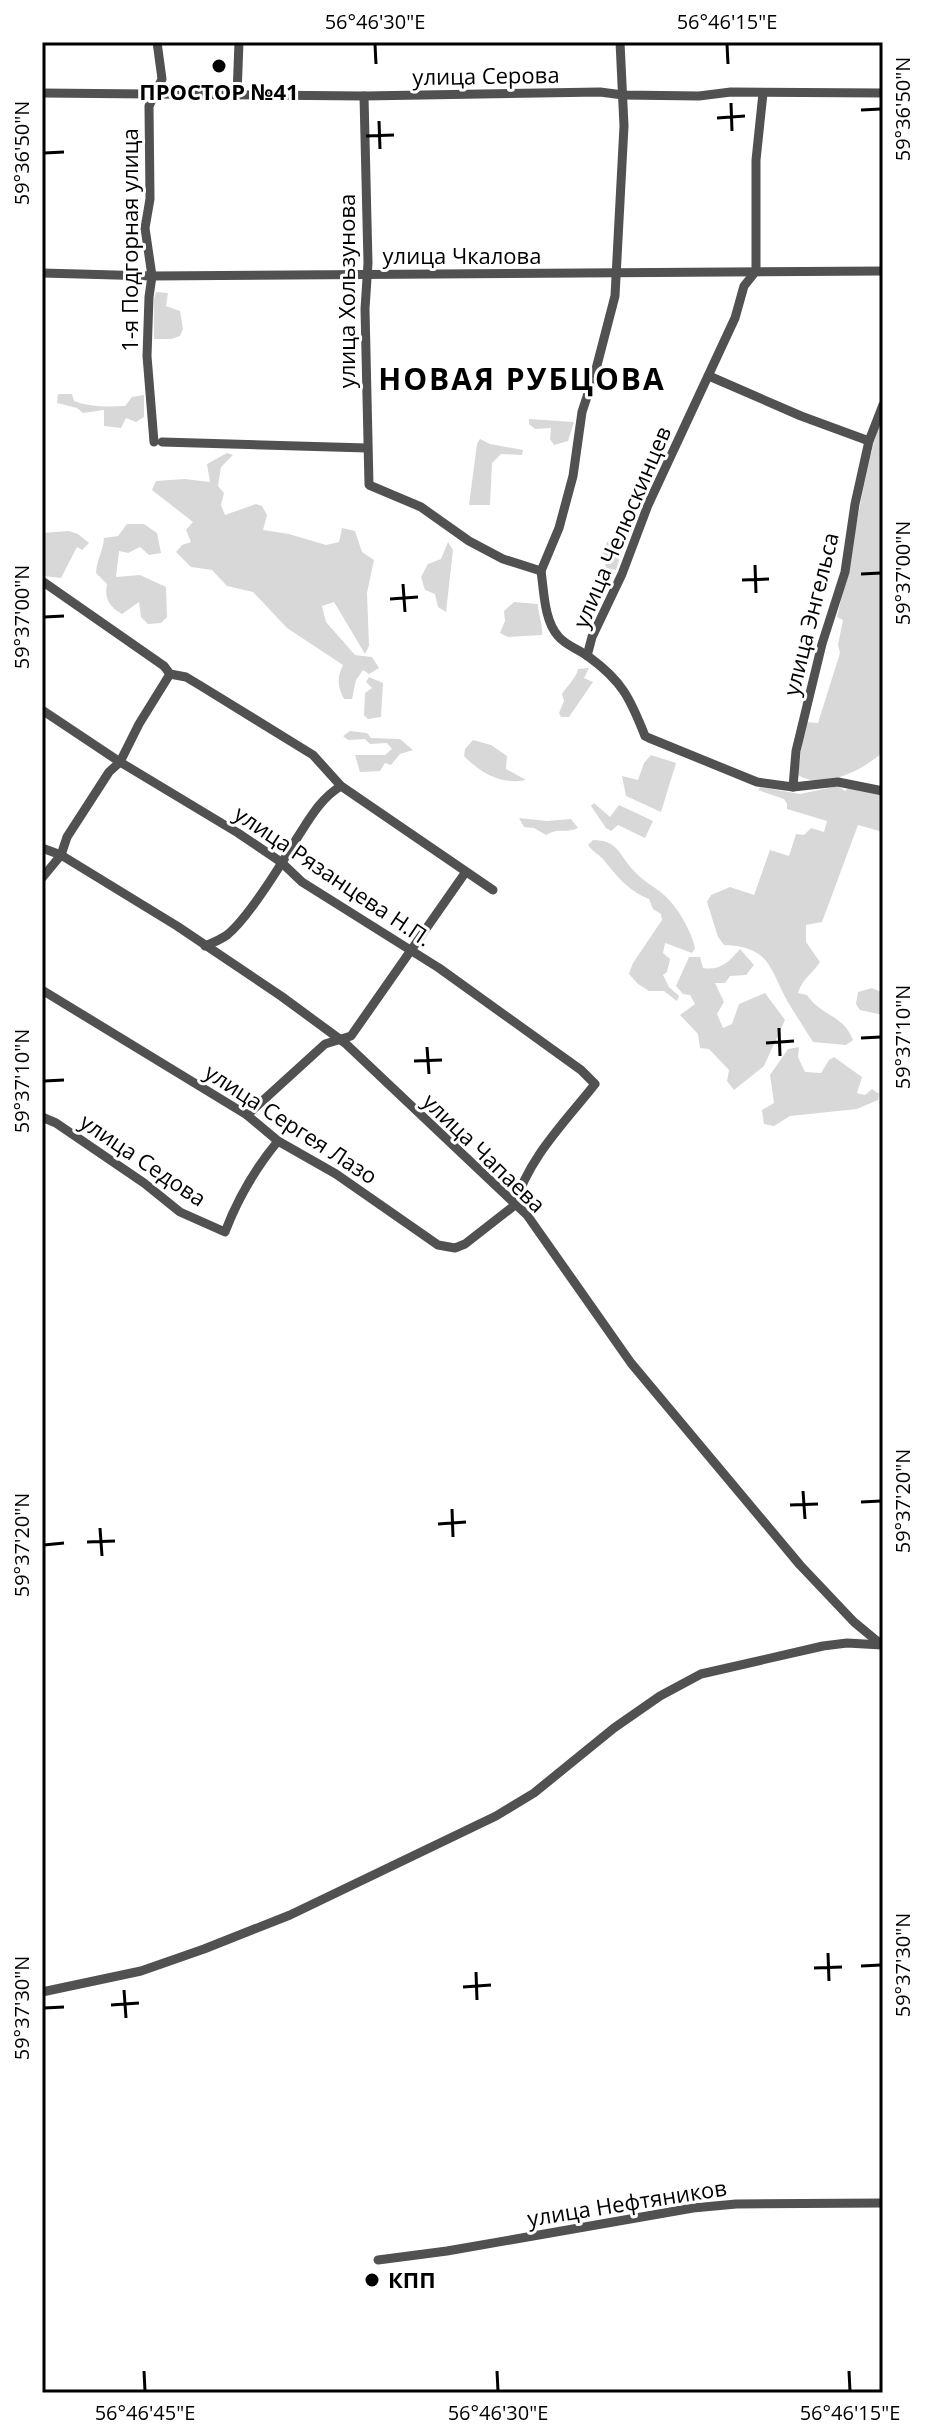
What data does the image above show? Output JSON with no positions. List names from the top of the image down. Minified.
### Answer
{"streets":{"street":["улица Серова","1-я Подгорная улица","улица Чкалова","улица Хользунова","улица Челюскинцев","улица Энгельса","улица Рязанцева Н.П.","улица Сергея Лазо","улица Чапаева","улица Седова","улица Нефтяников"]},"crossings":[["улица Серова","1-я Подгорная улица"],["улица Серова","улица Хользунова"],["улица Серова","улица Челюскинцев"],["1-я Подгорная улица","улица Чкалова"],["1-я Подгорная улица","улица Хользунова"],["улица Чкалова","улица Хользунова"],["улица Чкалова","улица Челюскинцев"],["улица Рязанцева Н.П.","улица Сергея Лазо"],["улица Рязанцева Н.П.","улица Чапаева"],["улица Сергея Лазо","улица Чапаева"],["улица Сергея Лазо","улица Седова"]],"districts":["НОВАЯ РУБЦОВА"],"places":["ПРОСТОР №41","КПП"],"coordinates":["56°46'30\"E","56°46'15\"E","59°36'50\"N","59°37'00\"N","59°37'10\"N","59°37'20\"N","59°37'30\"N","56°46'45\"E"]}
